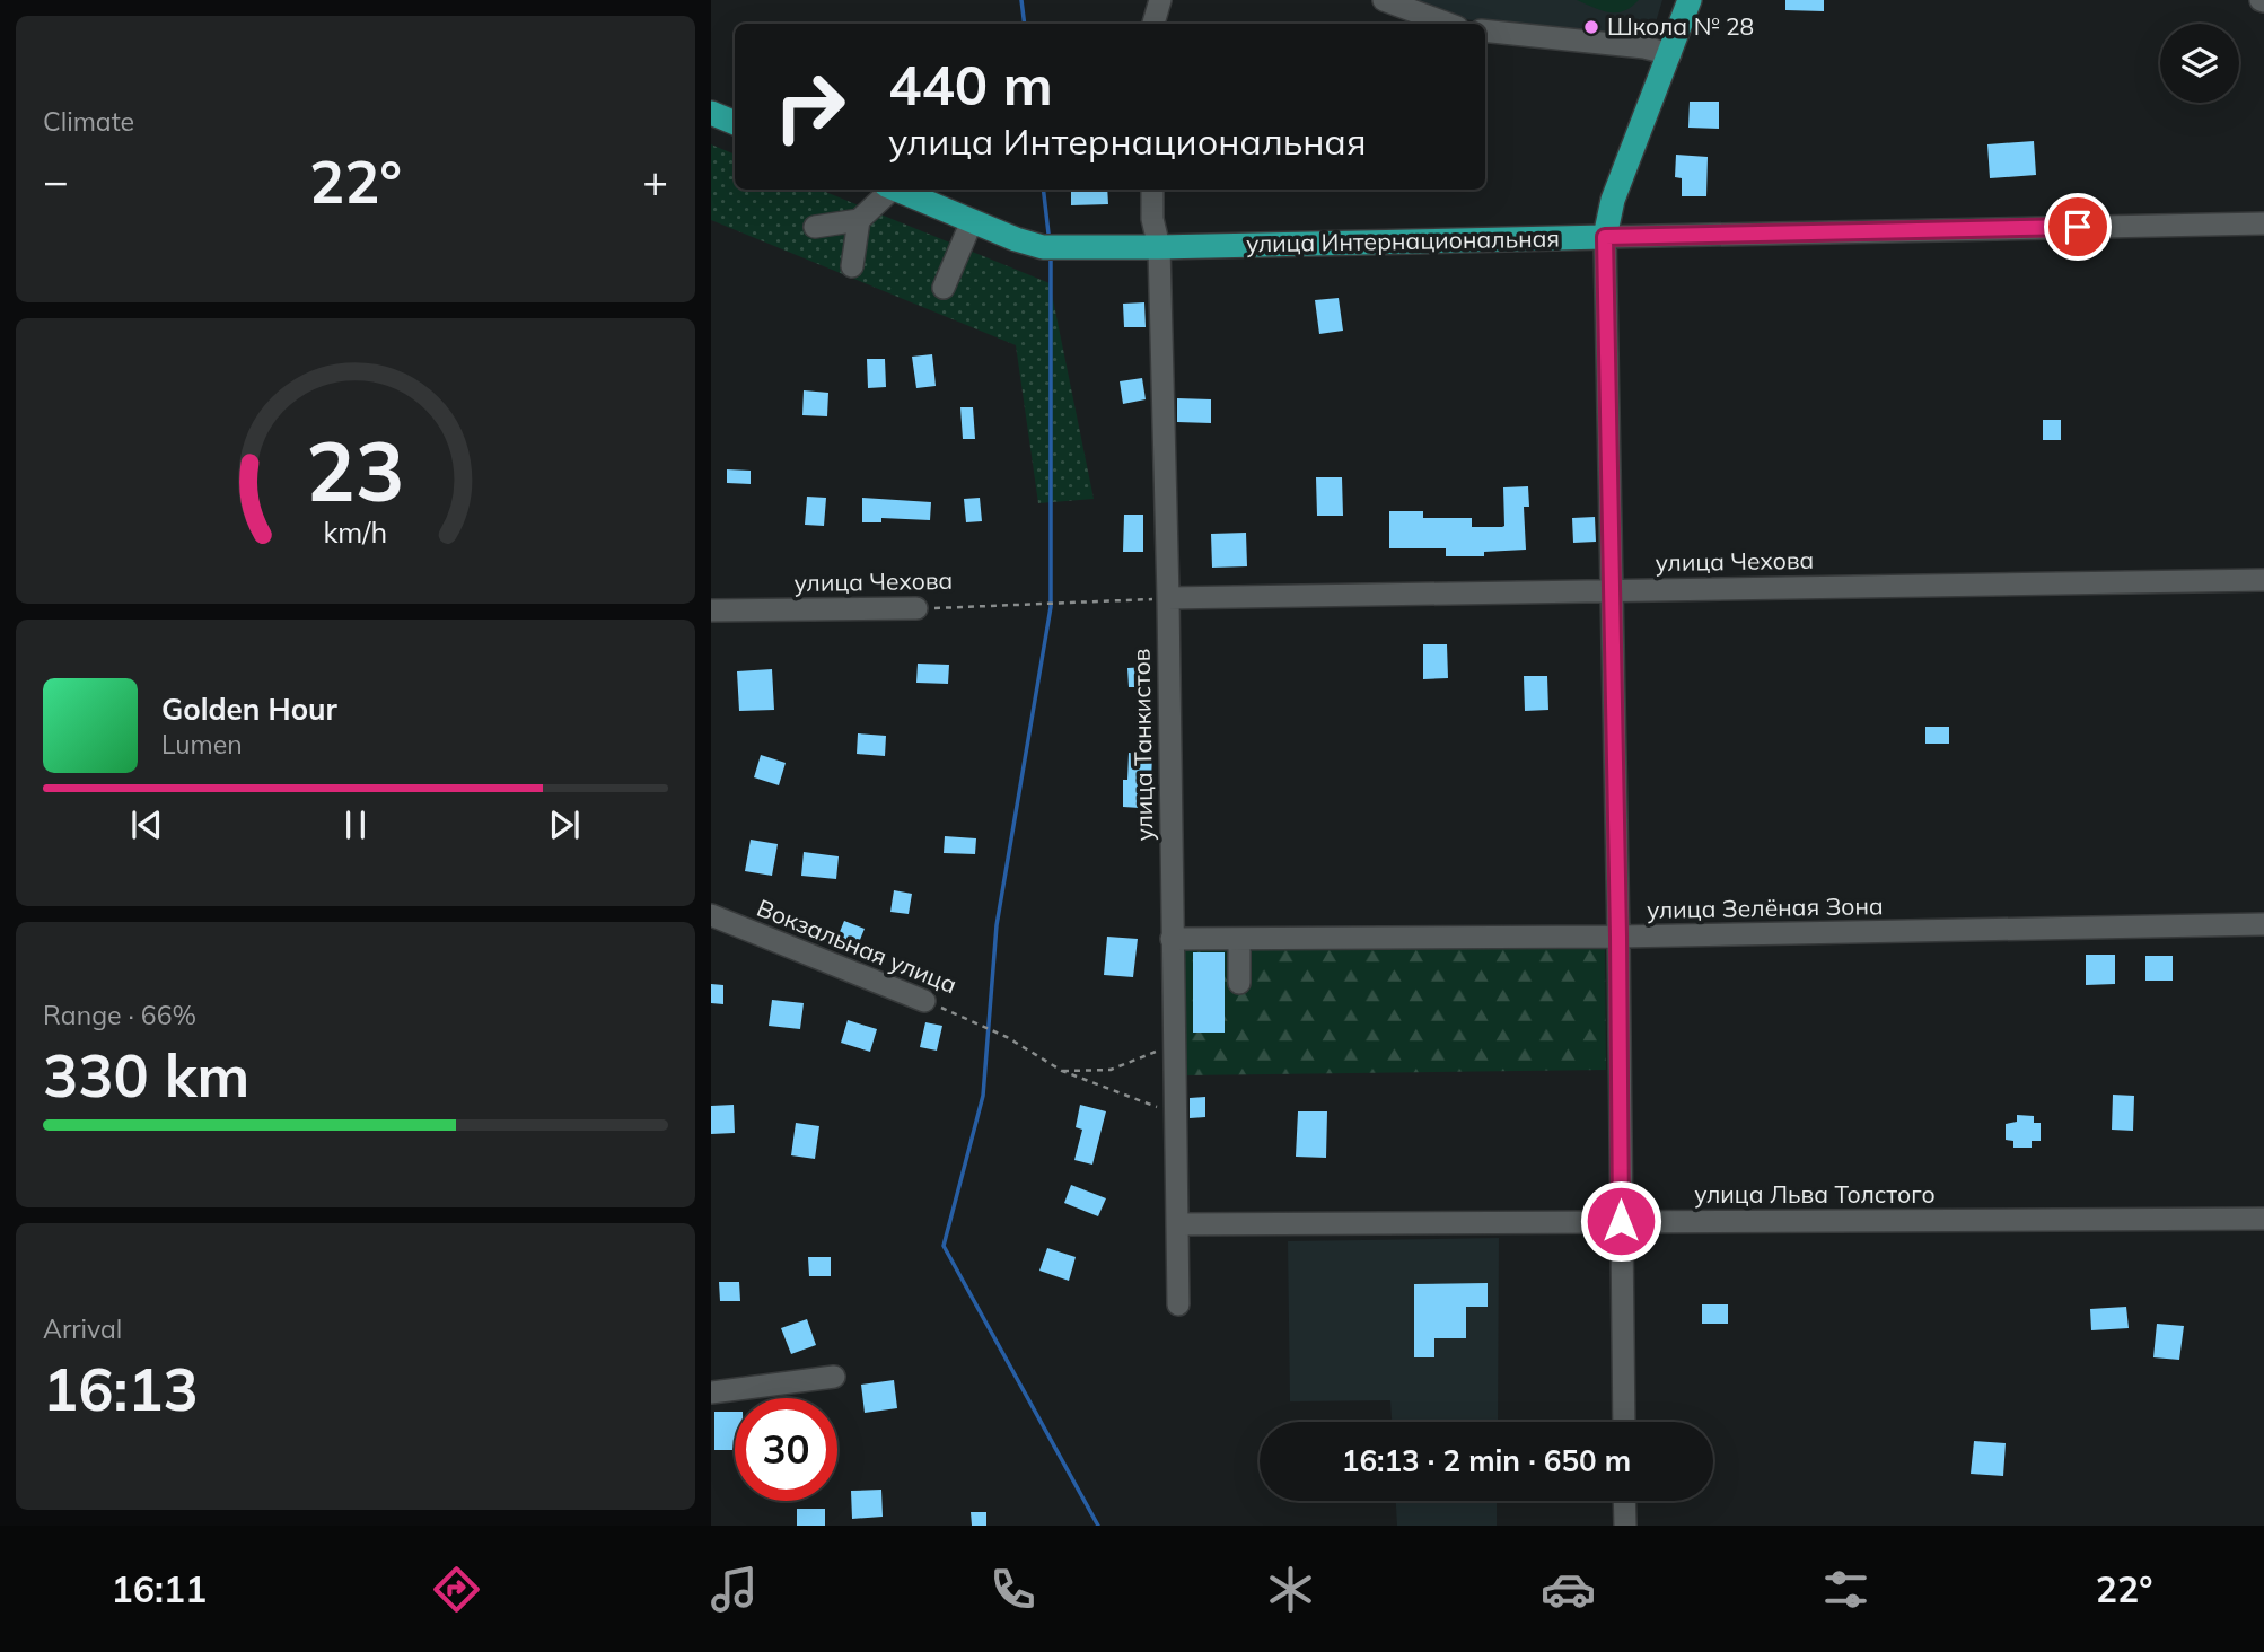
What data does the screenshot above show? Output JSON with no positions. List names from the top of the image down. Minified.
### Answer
{"streets":{"main road":["улица Интернациональная"],"street":["улица Чехова","улица Танкистов","улица Зелёная Зона","Вокзальная улица","улица Льва Толстого"]},"crossings":[["улица Интернациональная","улица Танкистов"],["улица Чехова","улица Танкистов"],["улица Танкистов","улица Зелёная Зона"],["улица Танкистов","улица Льва Толстого"]],"places":["Школа № 28"],"page":{"tile":["Climate",["Range · 66%","330 km"],["Arrival","16:13"]],"turn":["440 m","улица Интернациональная"],"heat":["−","22°","+"],"song":["Golden Hour","Lumen"],"limit":"30","trip":"16:13 · 2 min · 650 m","tabs":["16:11","22°"],"gauge":["23","km/h"]}}
